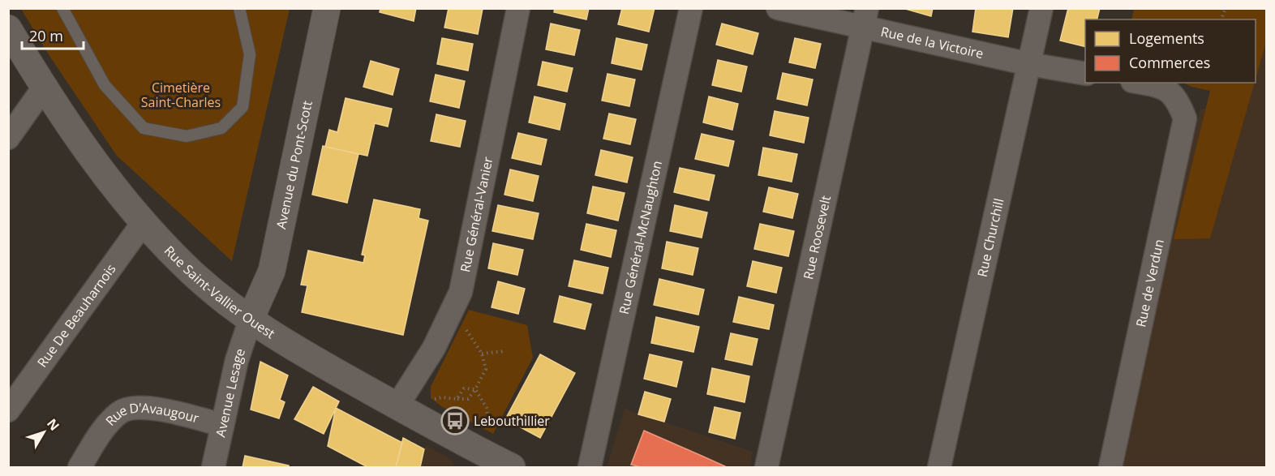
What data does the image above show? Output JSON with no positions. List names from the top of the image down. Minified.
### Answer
{"streets":{"street":["Rue de la Victoire","Avenue du Pont-Scott","Rue Général-Vanier","Rue Roosevelt","Rue Général-McNaughton","Rue Churchill","Rue de Verdun","Rue Saint-Vallier Ouest","Rue De Beauharnois","Avenue Lesage","Rue D'Avaugour"]},"crossings":[["Rue de la Victoire","Rue Roosevelt"],["Rue de la Victoire","Rue Churchill"],["Avenue du Pont-Scott","Rue Saint-Vallier Ouest"],["Avenue du Pont-Scott","Avenue Lesage"],["Rue Général-Vanier","Rue Saint-Vallier Ouest"],["Rue Saint-Vallier Ouest","Rue De Beauharnois"],["Rue Saint-Vallier Ouest","Avenue Lesage"],["Avenue Lesage","Rue D'Avaugour"]],"parks":["Cimetière Saint-Charles"],"places":{"bus stop":["Lebouthillier"]},"legend":["Logements","Commerces"],"scale_bar":"20 m","north":"top right"}
